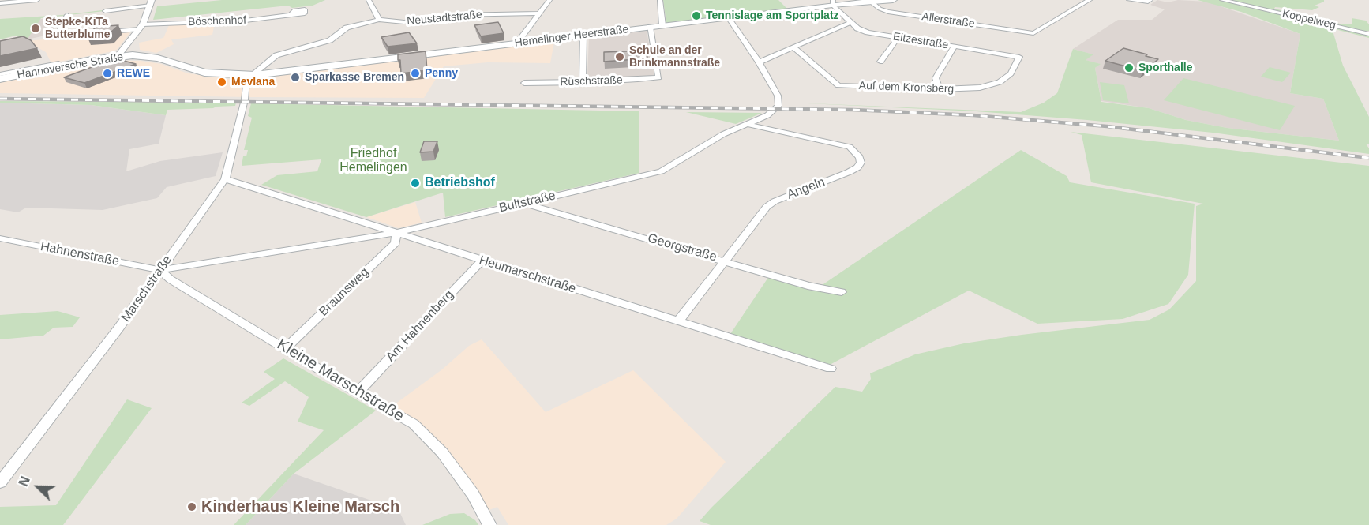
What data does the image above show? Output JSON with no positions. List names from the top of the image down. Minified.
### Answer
{"streets":{"main road":["Hemelinger Heerstraße","Hannoversche Straße"],"street":["Neustadtstraße","Koppelweg","Allerstraße","Böschenhof","Eitzestraße","Rüschstraße","Auf dem Kronsberg","Angeln","Bultstraße","Georgstraße","Hahnenstraße","Heumarschstraße","Marschstraße","Braunsweg","Am Hahnenberg","Kleine Marschstraße"]},"crossings":[["Neustadtstraße","Hemelinger Heerstraße"],["Neustadtstraße","Hannoversche Straße"],["Neustadtstraße","Marschstraße"],["Allerstraße","Hemelinger Heerstraße"],["Hemelinger Heerstraße","Eitzestraße"],["Hemelinger Heerstraße","Hannoversche Straße"],["Hemelinger Heerstraße","Rüschstraße"],["Hemelinger Heerstraße","Bultstraße"],["Hemelinger Heerstraße","Marschstraße"],["Eitzestraße","Auf dem Kronsberg"],["Hannoversche Straße","Marschstraße"],["Angeln","Bultstraße"],["Angeln","Georgstraße"],["Angeln","Heumarschstraße"],["Bultstraße","Georgstraße"],["Bultstraße","Hahnenstraße"],["Bultstraße","Heumarschstraße"],["Bultstraße","Marschstraße"],["Bultstraße","Braunsweg"],["Bultstraße","Kleine Marschstraße"],["Hahnenstraße","Marschstraße"],["Hahnenstraße","Kleine Marschstraße"],["Heumarschstraße","Marschstraße"],["Heumarschstraße","Braunsweg"],["Heumarschstraße","Am Hahnenberg"],["Marschstraße","Kleine Marschstraße"],["Braunsweg","Kleine Marschstraße"],["Am Hahnenberg","Kleine Marschstraße"]],"parks":["Friedhof Hemelingen"],"places":["Tennislage am Sportplatz","Stepke-KiTa Butterblume","Schule an der Brinkmannstraße","Sporthalle","REWE","Penny","Sparkasse Bremen","Mevlana","Betriebshof","Kinderhaus Kleine Marsch"],"north":"top left"}
